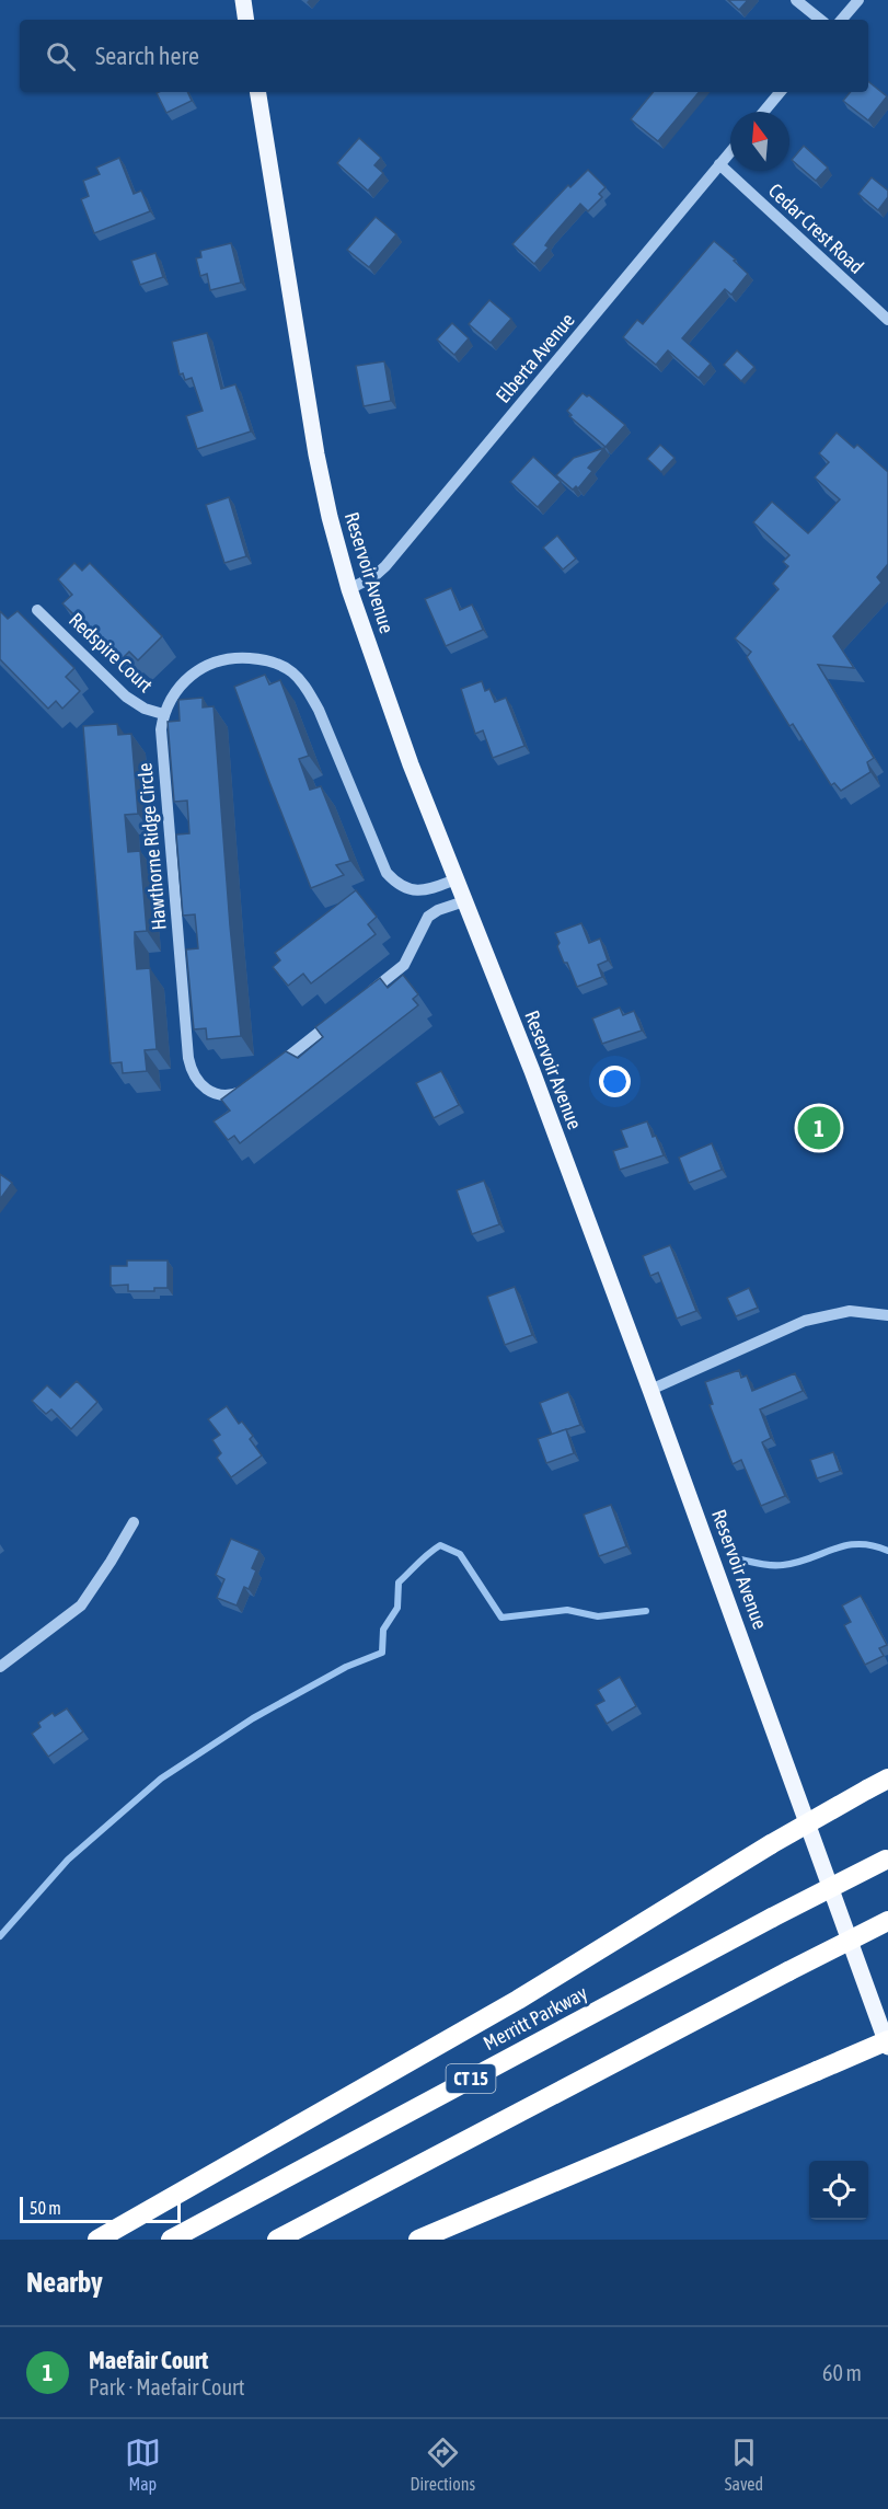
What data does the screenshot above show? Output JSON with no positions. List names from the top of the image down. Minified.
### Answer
{"streets":{"highway":["Merritt Parkway","CT 15"],"main road":["Reservoir Avenue"],"street":["Cedar Crest Road","Elberta Avenue","Redspire Court","Hawthorne Ridge Circle"]},"crossings":[["Cedar Crest Road","Elberta Avenue"],["Elberta Avenue","Reservoir Avenue"],["Reservoir Avenue","Hawthorne Ridge Circle"],["Redspire Court","Hawthorne Ridge Circle"]],"scale_bar":"50 m","north":"top","page":{"search":"Search here","pins":"1","scale":"50 m","heading":"Nearby","list":[{"mark":"1","name":"Maefair Court","note":"Park · Maefair Court","value":"60 m"}],"nav":["Map","Directions","Saved"]}}
